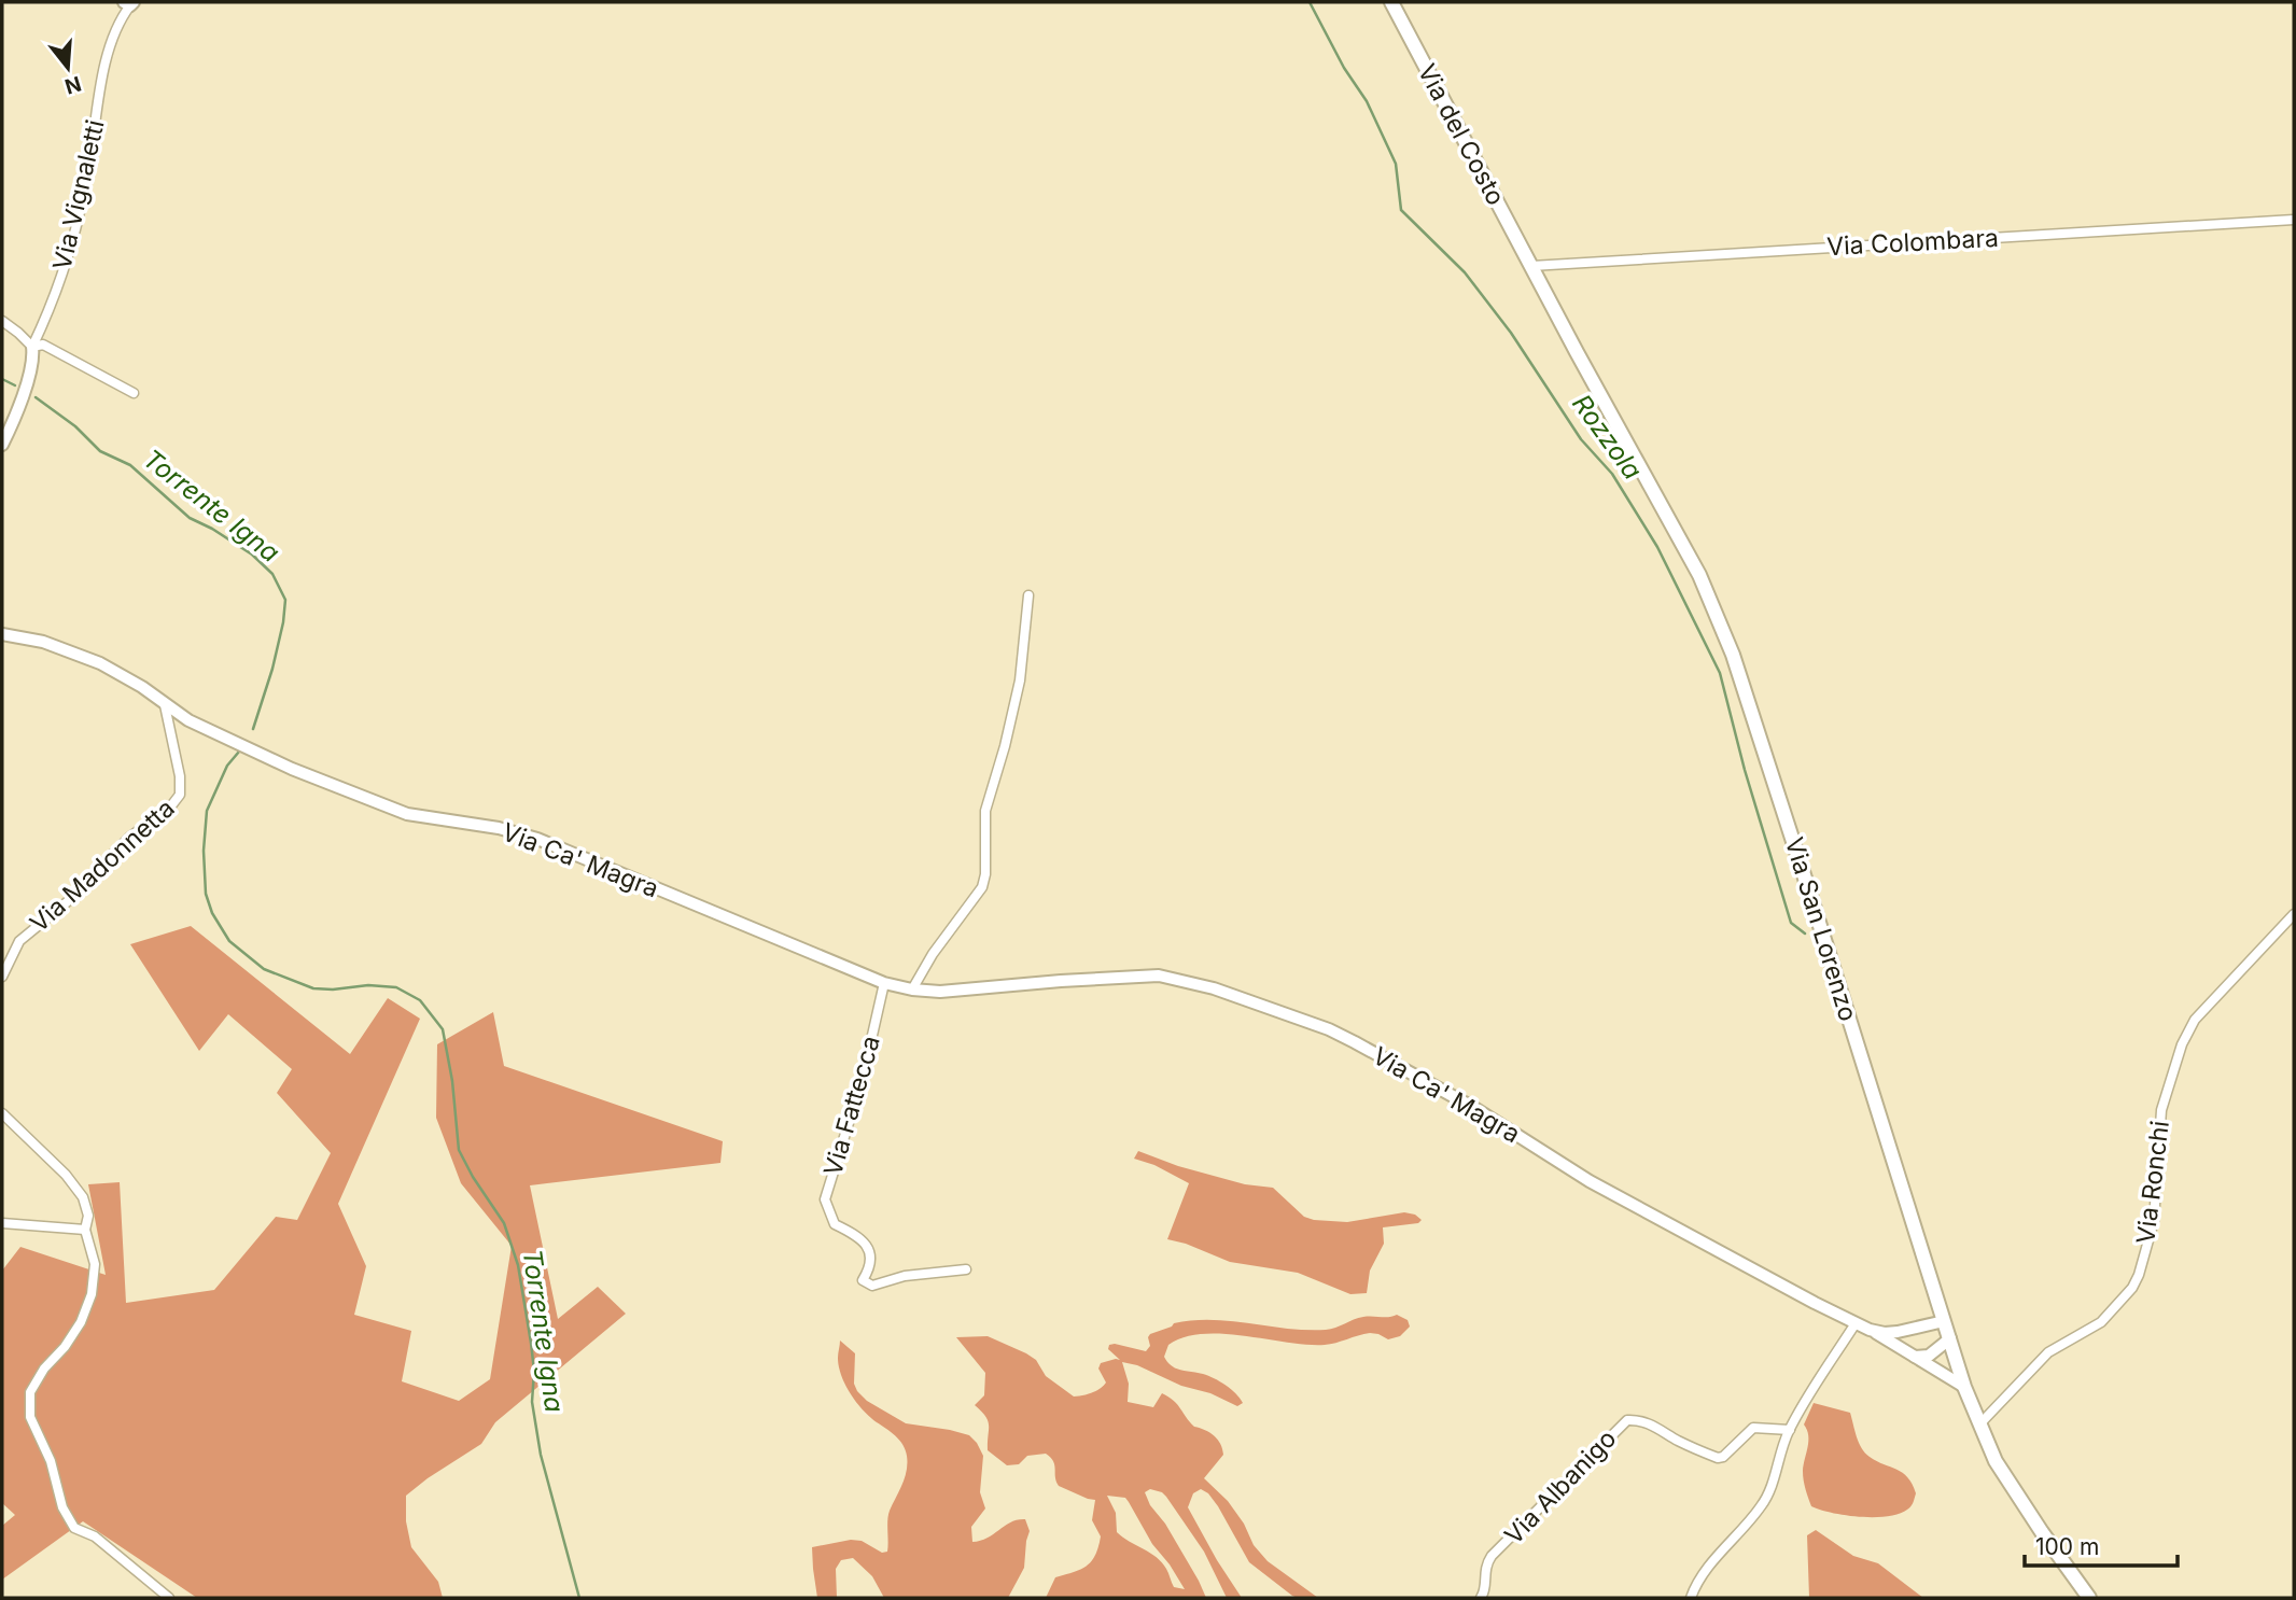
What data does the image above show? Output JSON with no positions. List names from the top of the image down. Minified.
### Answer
{"streets":{"main road":["Via del Costo","Via San Lorenzo"],"street":["Via Vignaletti","Via Colombara","Via Ca' Magra","Via Madonnetta","Via Fattecca","Via Ronchi","Via Albanigo"]},"crossings":[["Via del Costo","Via Colombara"],["Via del Costo","Via San Lorenzo"],["Via Colombara","Via San Lorenzo"],["Via Ca' Magra","Via Madonnetta"],["Via Ca' Magra","Via San Lorenzo"],["Via Ca' Magra","Via Fattecca"],["Via San Lorenzo","Via Ronchi"]],"water":["Rozzola","Torrente Igna"],"scale_bar":"100 m","north":"bottom"}
